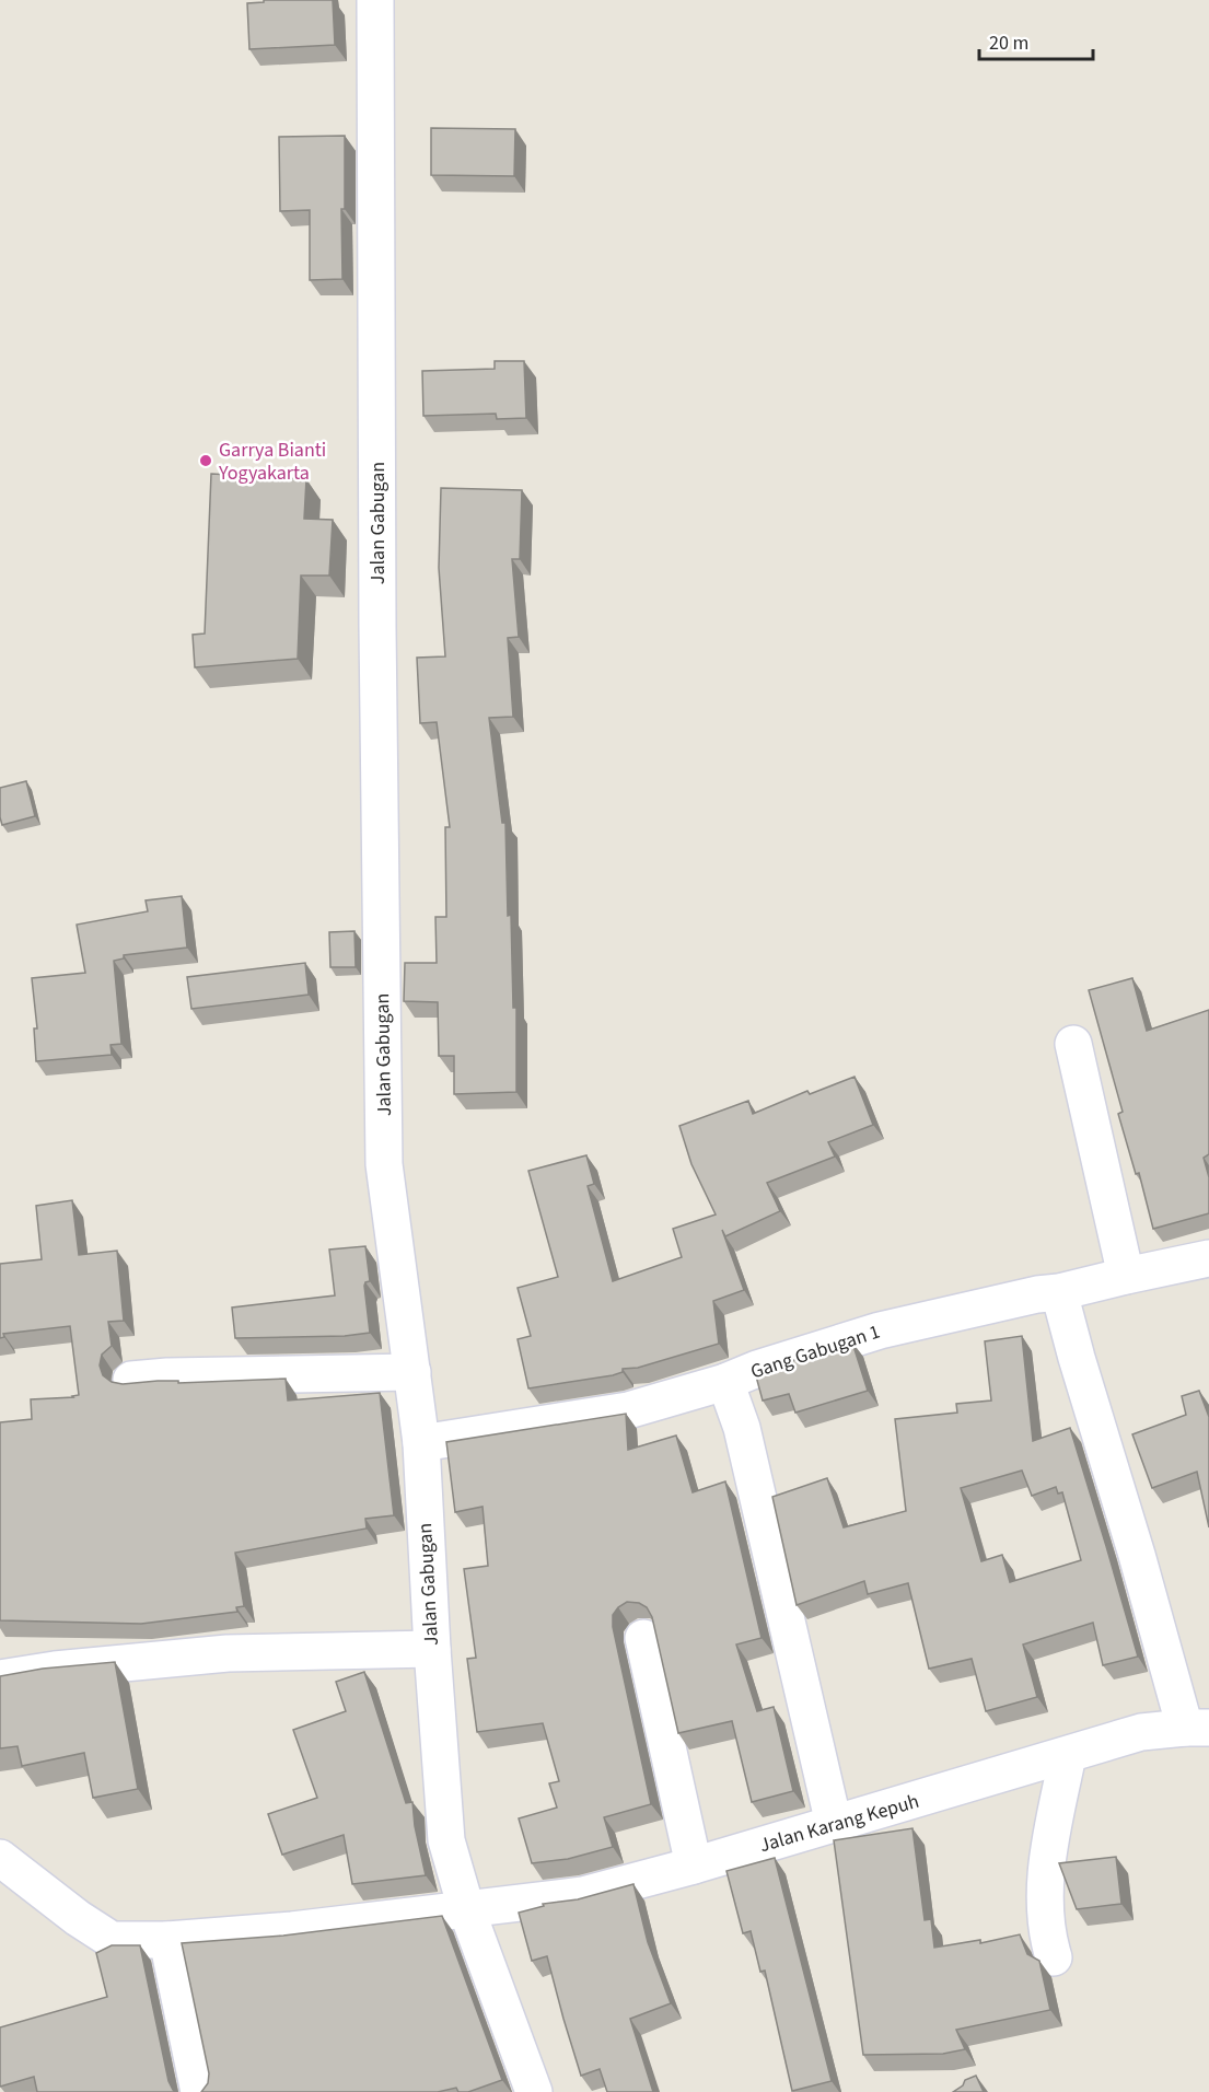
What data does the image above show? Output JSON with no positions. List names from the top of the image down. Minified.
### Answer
{"streets":{"street":["Jalan Gabugan","Gang Gabugan 1","Jalan Karang Kepuh"]},"crossings":[["Jalan Gabugan","Gang Gabugan 1"],["Jalan Gabugan","Jalan Karang Kepuh"]],"places":["Garrya Bianti Yogyakarta"],"scale_bar":"20 m"}
